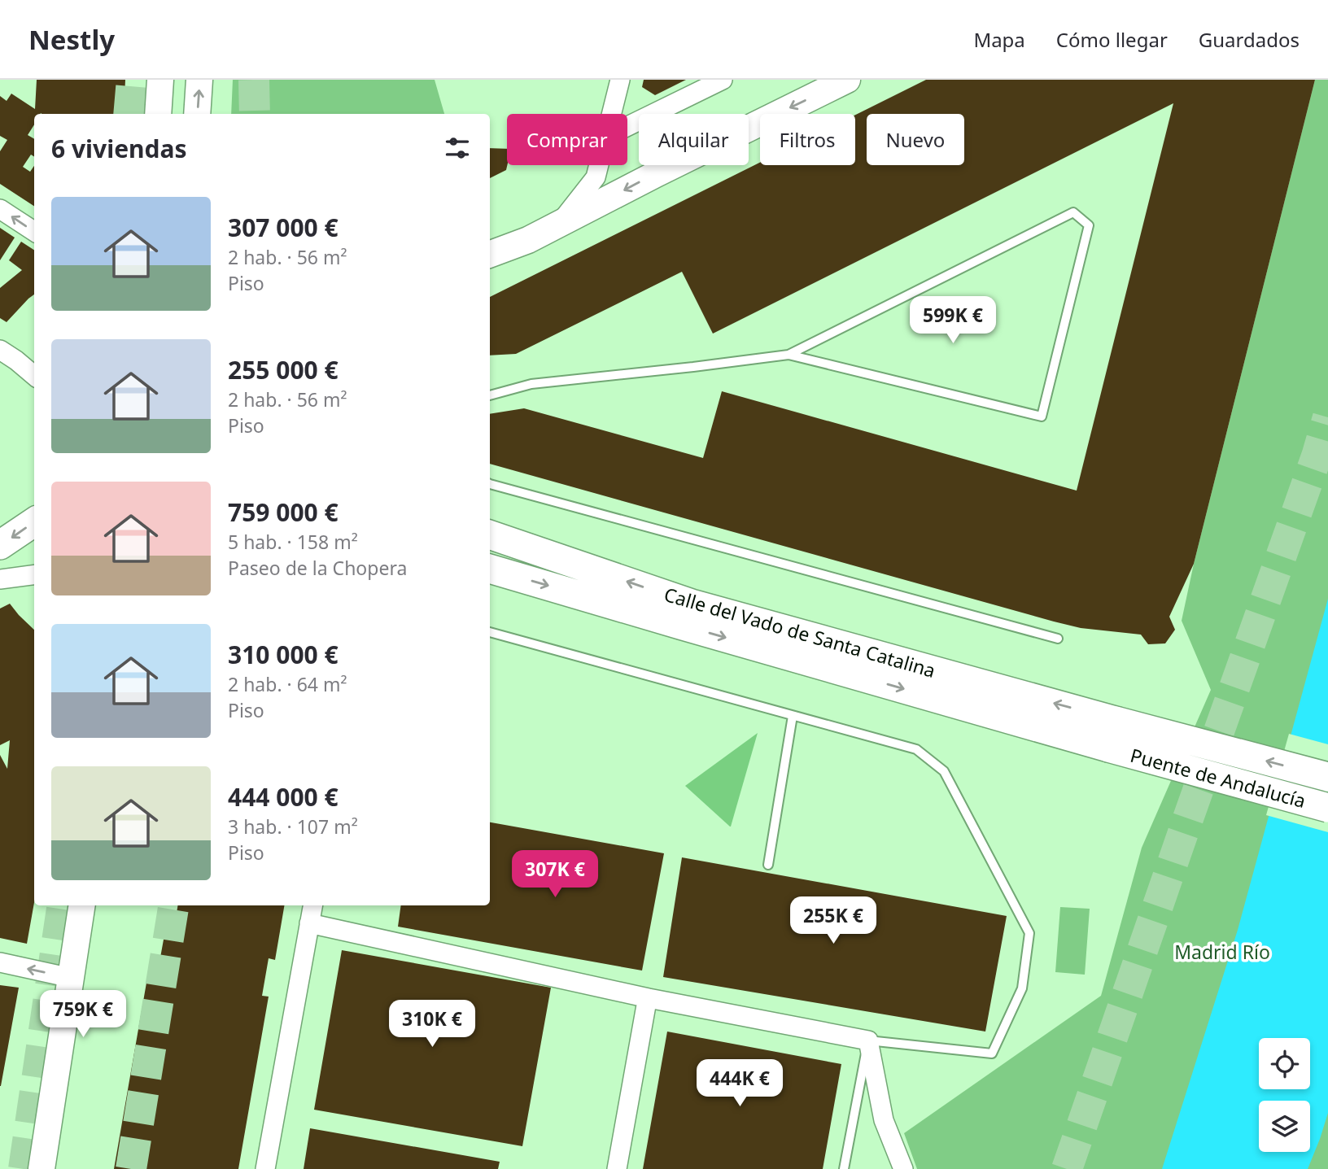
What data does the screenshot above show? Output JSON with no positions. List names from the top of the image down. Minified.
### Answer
{"streets":{"main road":["Calle del Vado de Santa Catalina","Puente de Andalucía"]},"crossings":[["Calle del Vado de Santa Catalina","Puente de Andalucía"]],"parks":["Madrid Río"],"page":{"header":"Nestly","nav":["Mapa","Cómo llegar","Guardados"],"chip":["Comprar","Alquilar","Filtros","Nuevo"],"heading":"6 viviendas","list":[{"name":"307 000 €","note":"2 hab. · 56 m² · Piso"},{"name":"255 000 €","note":"2 hab. · 56 m² · Piso"},{"name":"759 000 €","note":"5 hab. · 158 m² · Paseo de la Chopera"},{"name":"310 000 €","note":"2 hab. · 64 m² · Piso"},{"name":"444 000 €","note":"3 hab. · 107 m² · Piso"}],"price":["599K €","307K €","255K €","759K €","310K €","444K €"]}}
